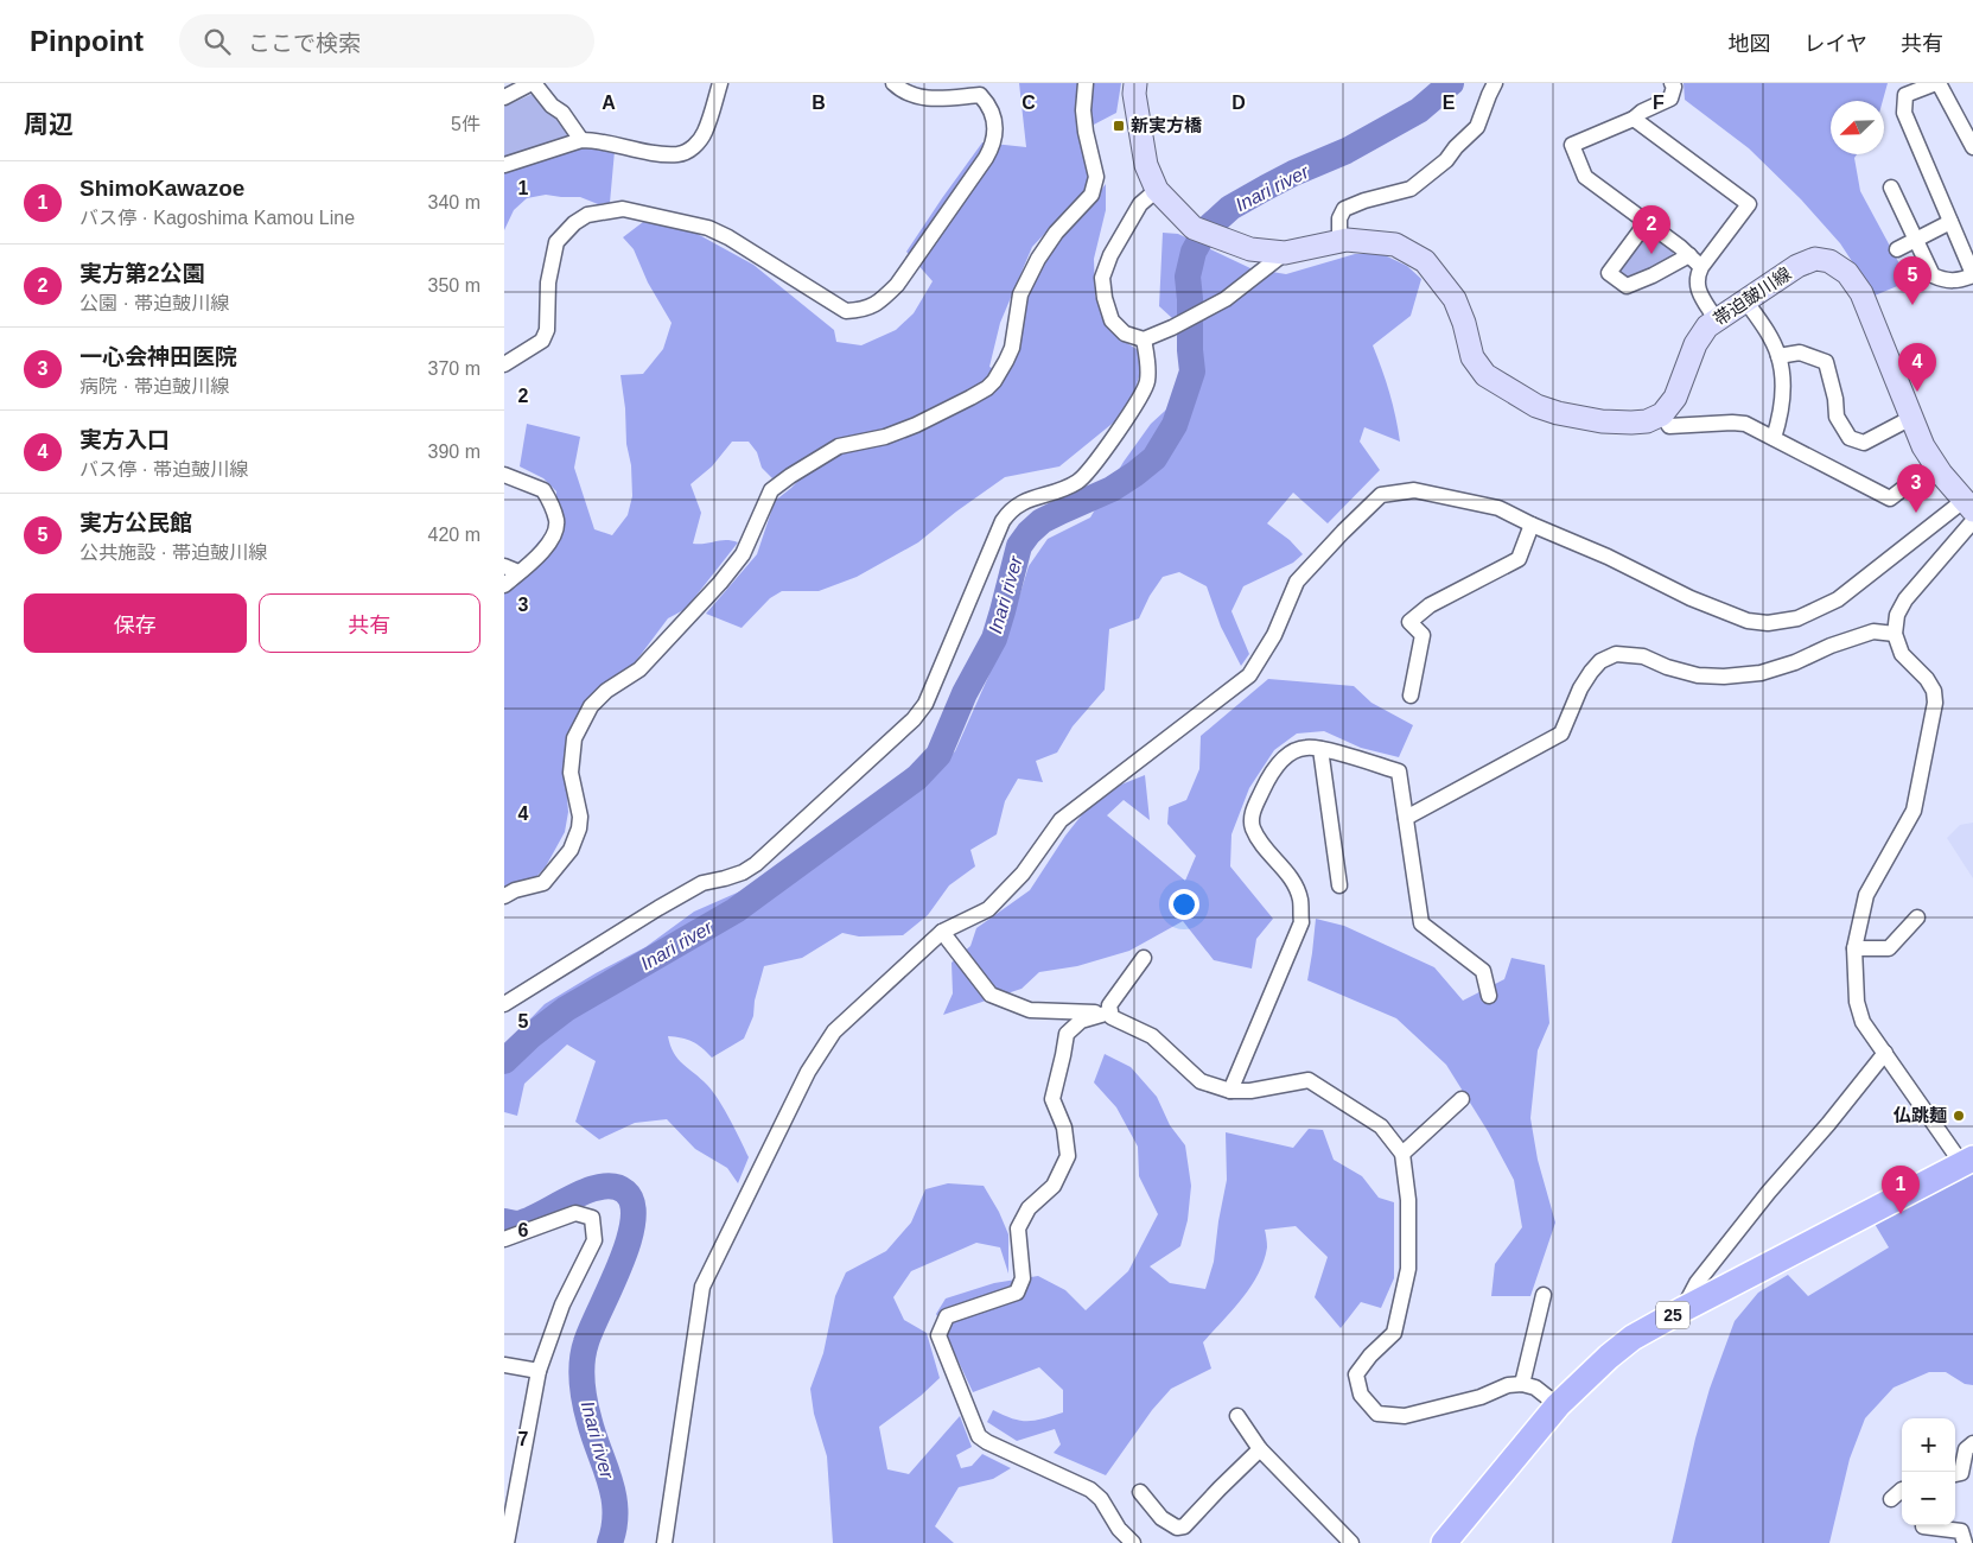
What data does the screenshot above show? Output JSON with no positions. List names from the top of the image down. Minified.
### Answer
{"streets":{"main road":["25"],"street":["帯迫皷川線"]},"water":["Inari river"],"places":{"transit":["新実方橋"],"other":["仏跳麺"]},"north":"bottom left","page":{"header":"Pinpoint","search":"ここで検索","nav":["地図","レイヤ","共有"],"heading":["周辺","5件"],"list":[{"mark":"1","name":"ShimoKawazoe","note":"バス停 · Kagoshima Kamou Line","value":"340 m"},{"mark":"2","name":"実方第2公園","note":"公園 · 帯迫皷川線","value":"350 m"},{"mark":"3","name":"一心会神田医院","note":"病院 · 帯迫皷川線","value":"370 m"},{"mark":"4","name":"実方入口","note":"バス停 · 帯迫皷川線","value":"390 m"},{"mark":"5","name":"実方公民館","note":"公共施設 · 帯迫皷川線","value":"420 m"}],"pins":["2","5","4","3","1"],"buttons":["保存","共有"],"map_buttons":["+","−"]},"grid":{"columns":["A","B","C","D","E","F"],"rows":["1","2","3","4","5","6","7"]}}
